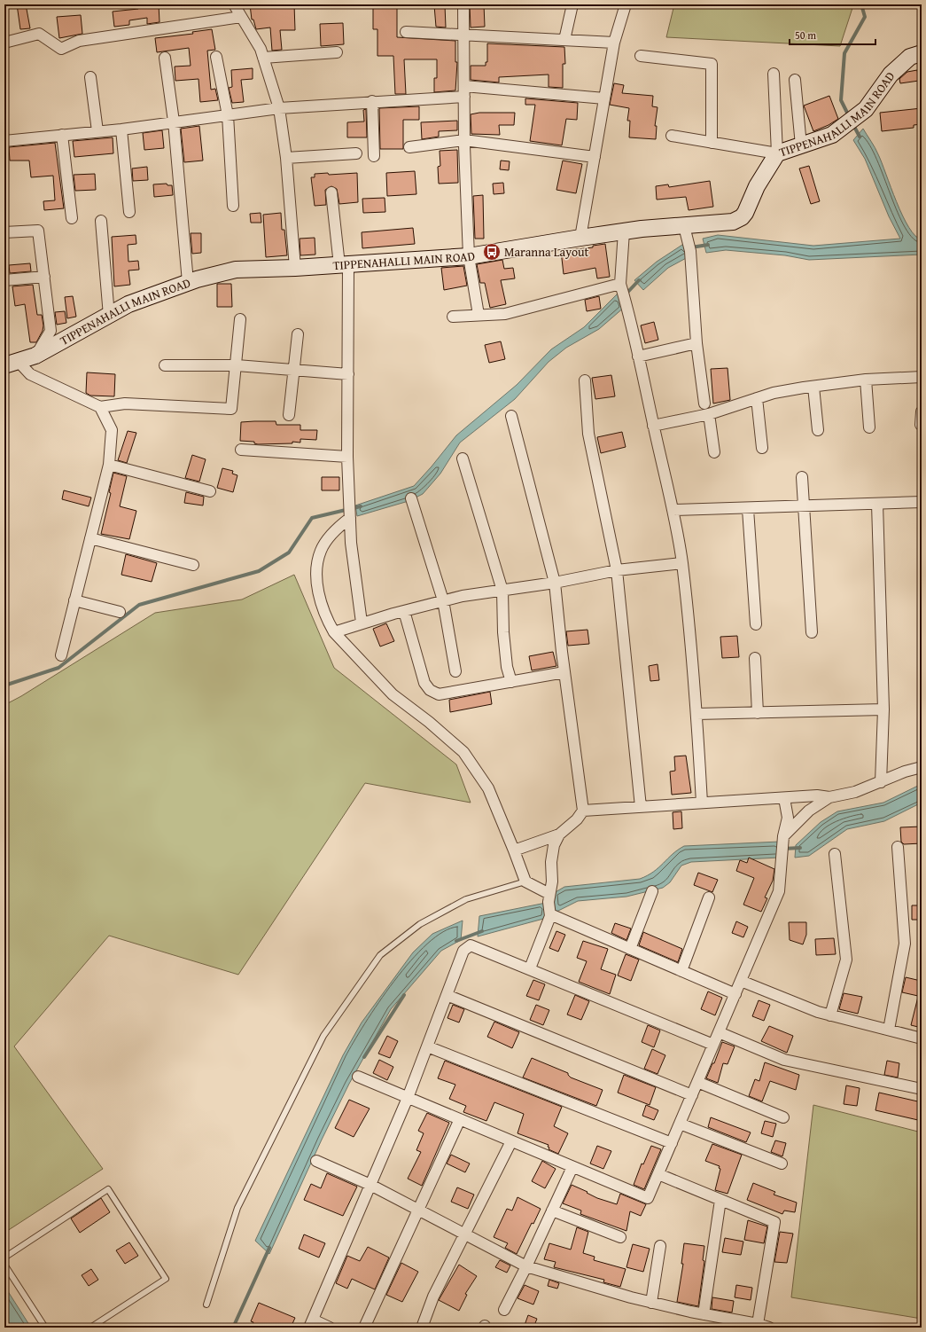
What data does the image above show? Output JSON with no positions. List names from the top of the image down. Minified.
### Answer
{"streets":{"street":["TIPPENAHALLI MAIN ROAD"]},"places":{"bus stop":["Maranna Layout"]},"scale_bar":"50 m"}
